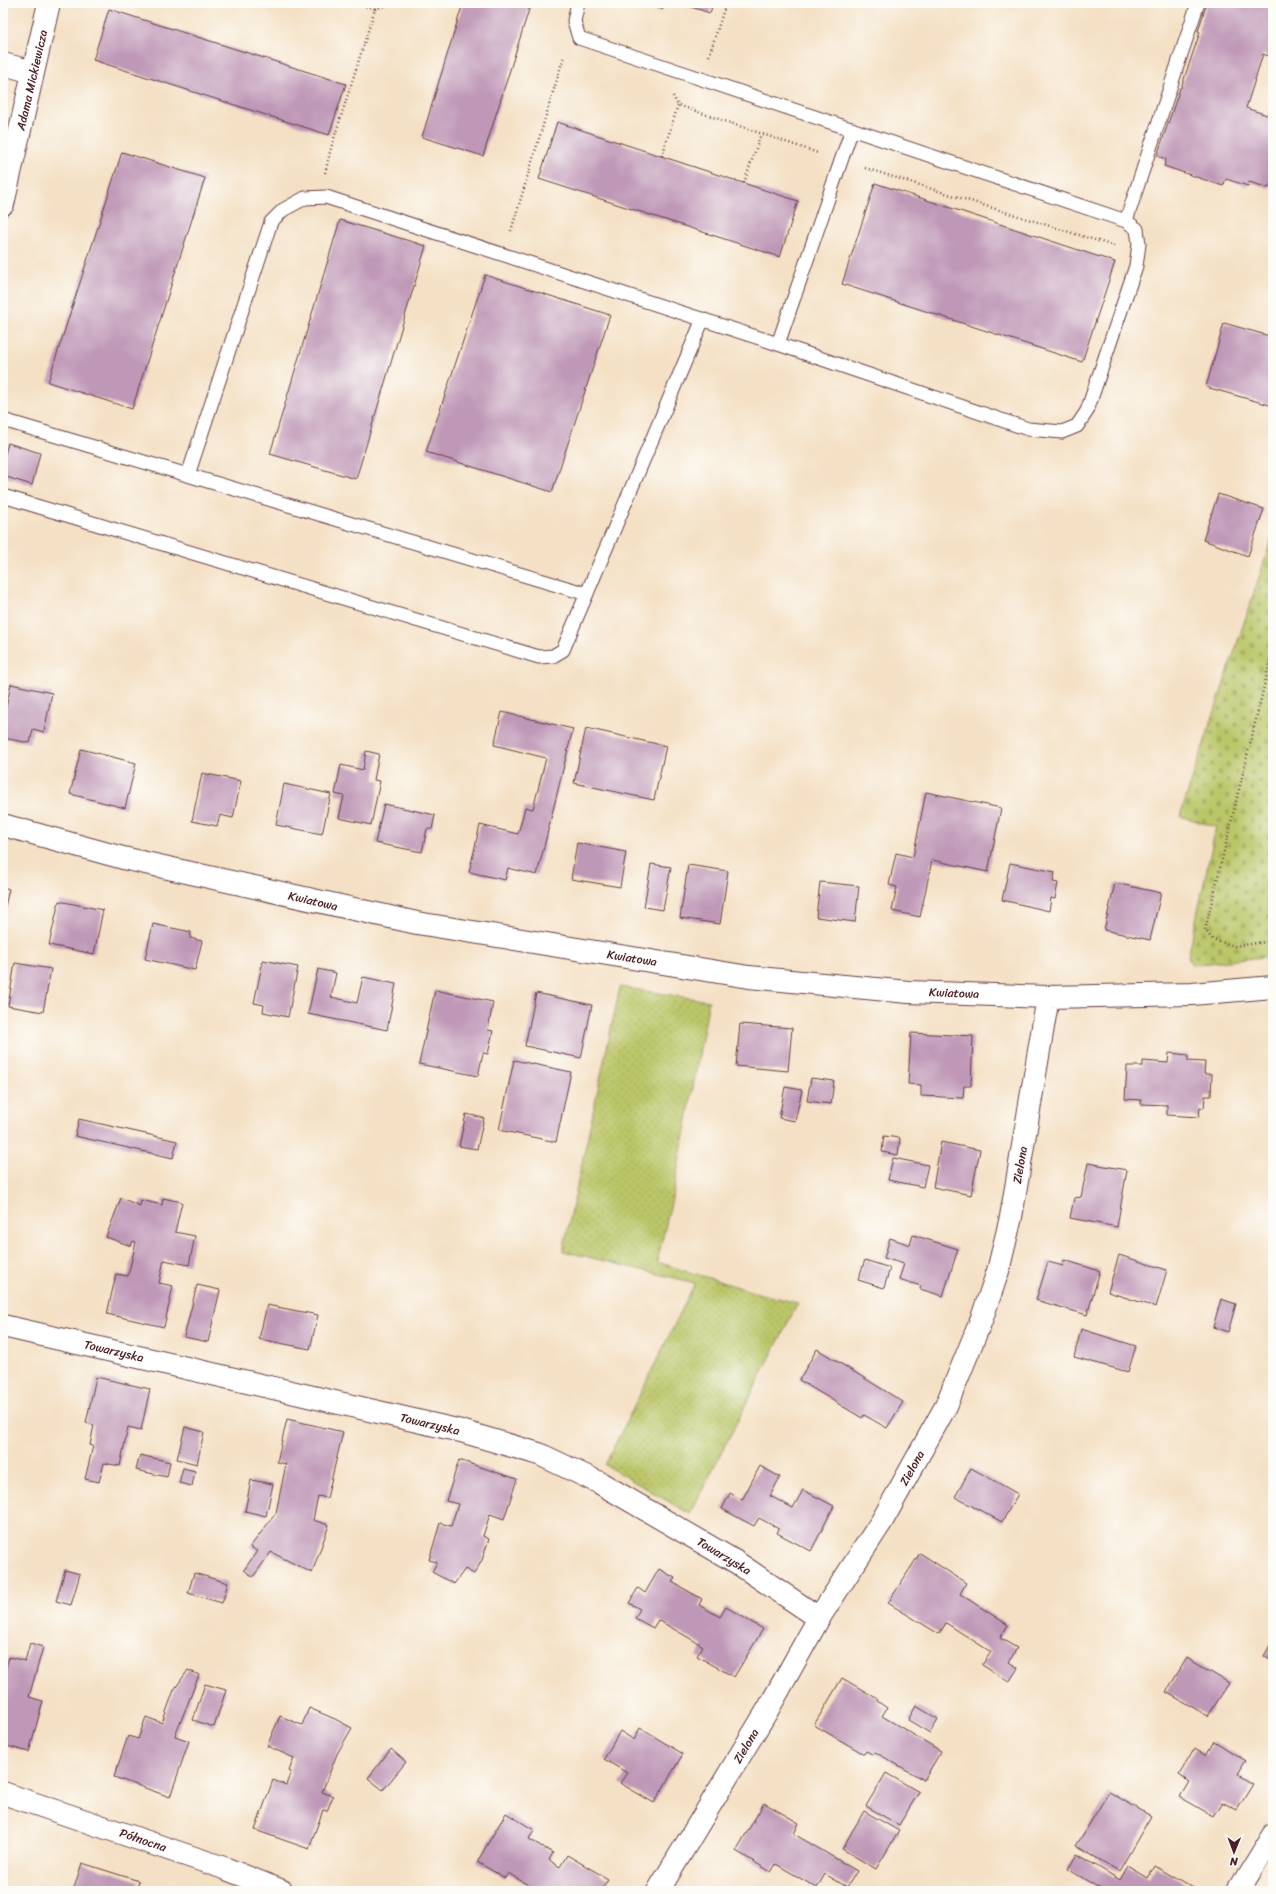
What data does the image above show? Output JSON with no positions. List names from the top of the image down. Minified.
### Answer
{"streets":{"street":["Adama Mickiewicza","Kwiatowa","Zielona","Towarzyska","Północna"]},"crossings":[["Kwiatowa","Zielona"],["Zielona","Towarzyska"]],"north":"bottom"}
